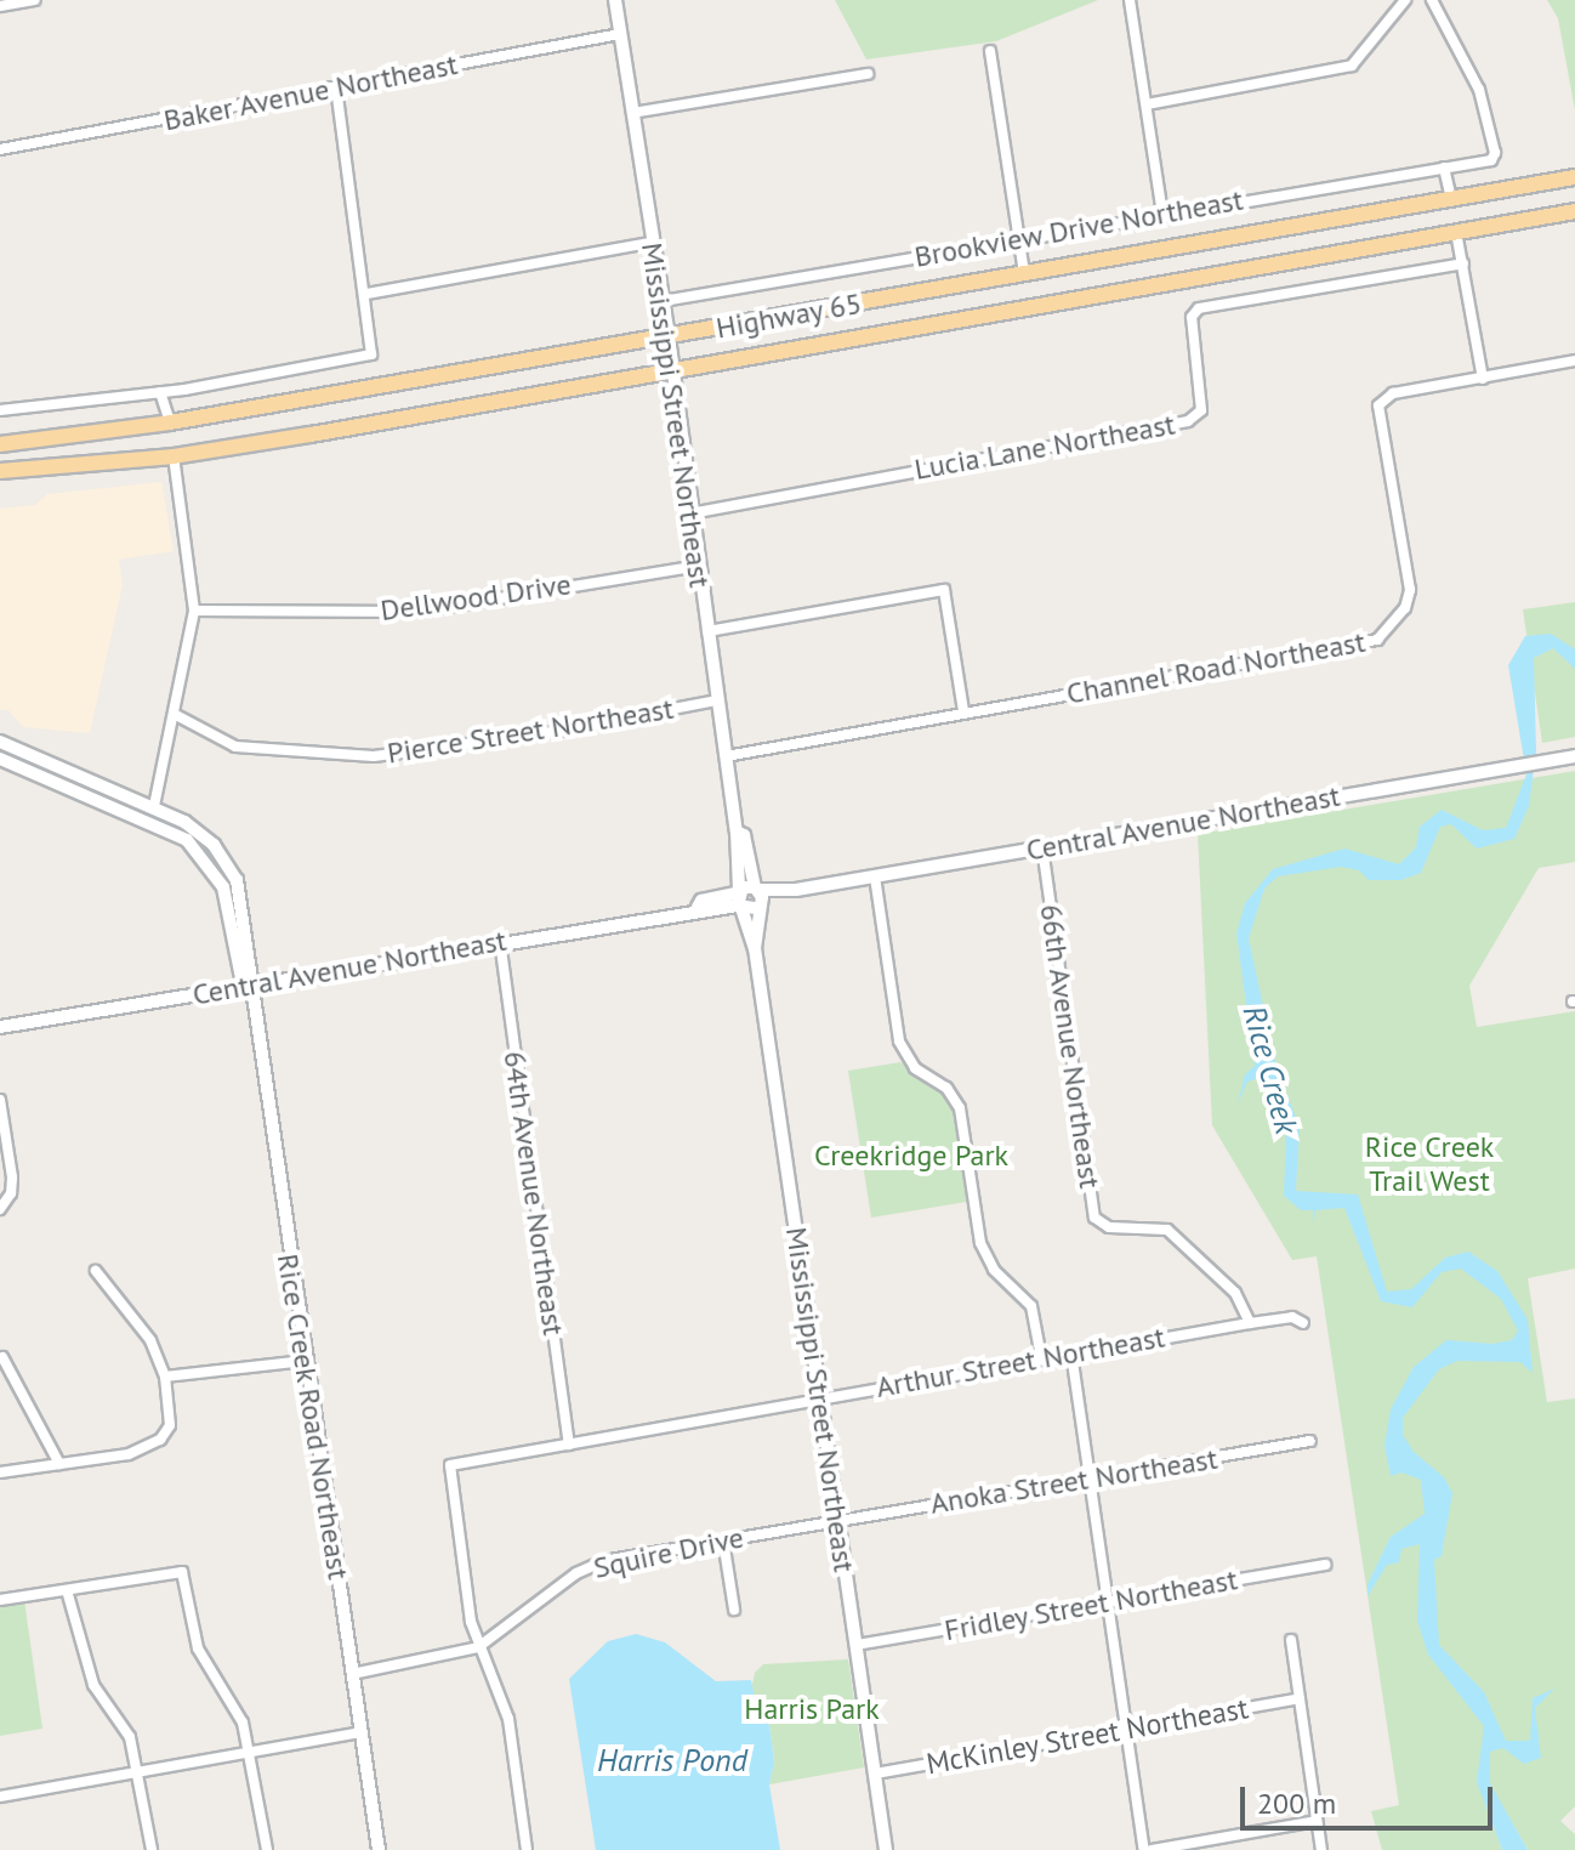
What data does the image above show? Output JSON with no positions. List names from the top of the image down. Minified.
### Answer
{"streets":{"highway":["Highway 65"],"street":["Baker Avenue Northeast","Brookview Drive Northeast","Mississippi Street Northeast","Lucia Lane Northeast","Dellwood Drive","Channel Road Northeast","Pierce Street Northeast","Central Avenue Northeast","66th Avenue Northeast","64th Avenue Northeast","Arthur Street Northeast","Rice Creek Road Northeast","Anoka Street Northeast","Squire Drive","Fridley Street Northeast","McKinley Street Northeast"]},"crossings":[["Baker Avenue Northeast","Mississippi Street Northeast"],["Brookview Drive Northeast","Mississippi Street Northeast"],["Highway 65","Mississippi Street Northeast"],["Mississippi Street Northeast","Lucia Lane Northeast"],["Mississippi Street Northeast","Dellwood Drive"],["Mississippi Street Northeast","Channel Road Northeast"],["Mississippi Street Northeast","Pierce Street Northeast"],["Mississippi Street Northeast","Central Avenue Northeast"],["Mississippi Street Northeast","Arthur Street Northeast"],["Mississippi Street Northeast","Anoka Street Northeast"],["Mississippi Street Northeast","Squire Drive"],["Mississippi Street Northeast","Fridley Street Northeast"],["Mississippi Street Northeast","McKinley Street Northeast"],["Central Avenue Northeast","66th Avenue Northeast"],["Central Avenue Northeast","64th Avenue Northeast"],["Central Avenue Northeast","Rice Creek Road Northeast"],["66th Avenue Northeast","Arthur Street Northeast"],["64th Avenue Northeast","Arthur Street Northeast"],["Arthur Street Northeast","Squire Drive"],["Rice Creek Road Northeast","Squire Drive"],["Anoka Street Northeast","Squire Drive"]],"water":["Rice Creek","Harris Pond"],"parks":["Rice Creek Trail West","Creekridge Park","Harris Park"],"scale_bar":"200 m"}
